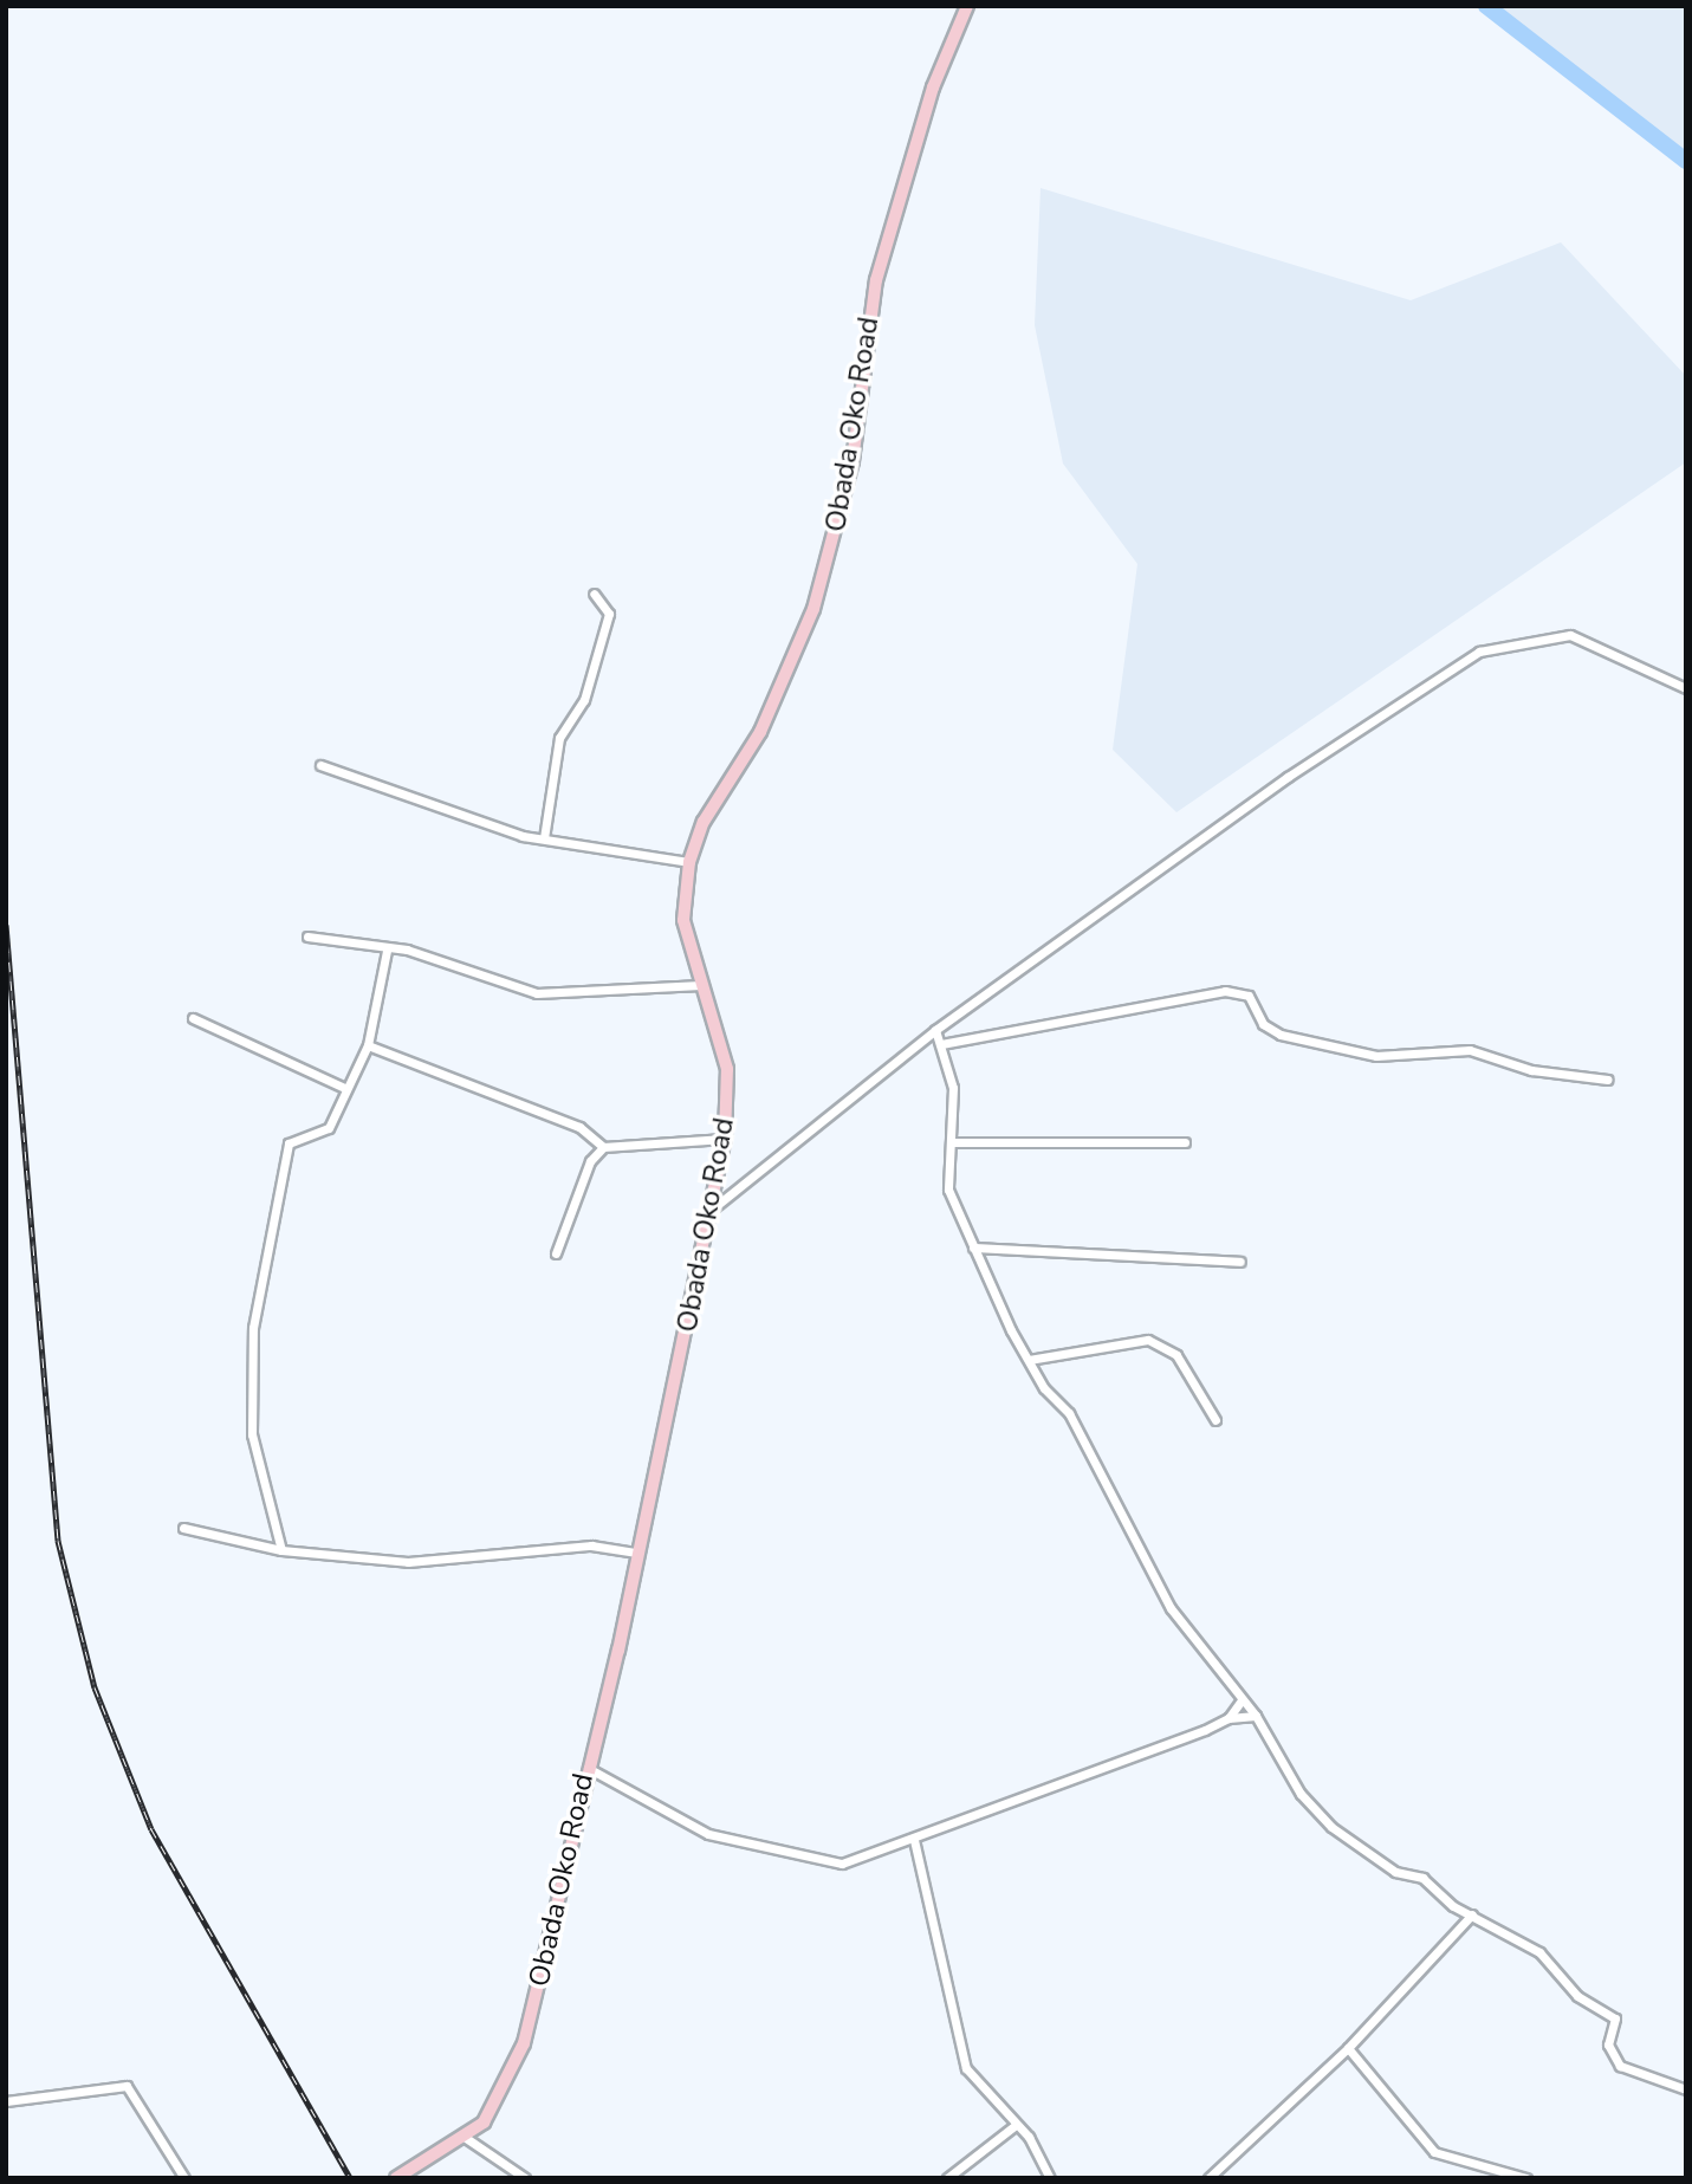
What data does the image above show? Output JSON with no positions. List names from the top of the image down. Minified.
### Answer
{"streets":{"main road":["Obada Oko Road"]}}
